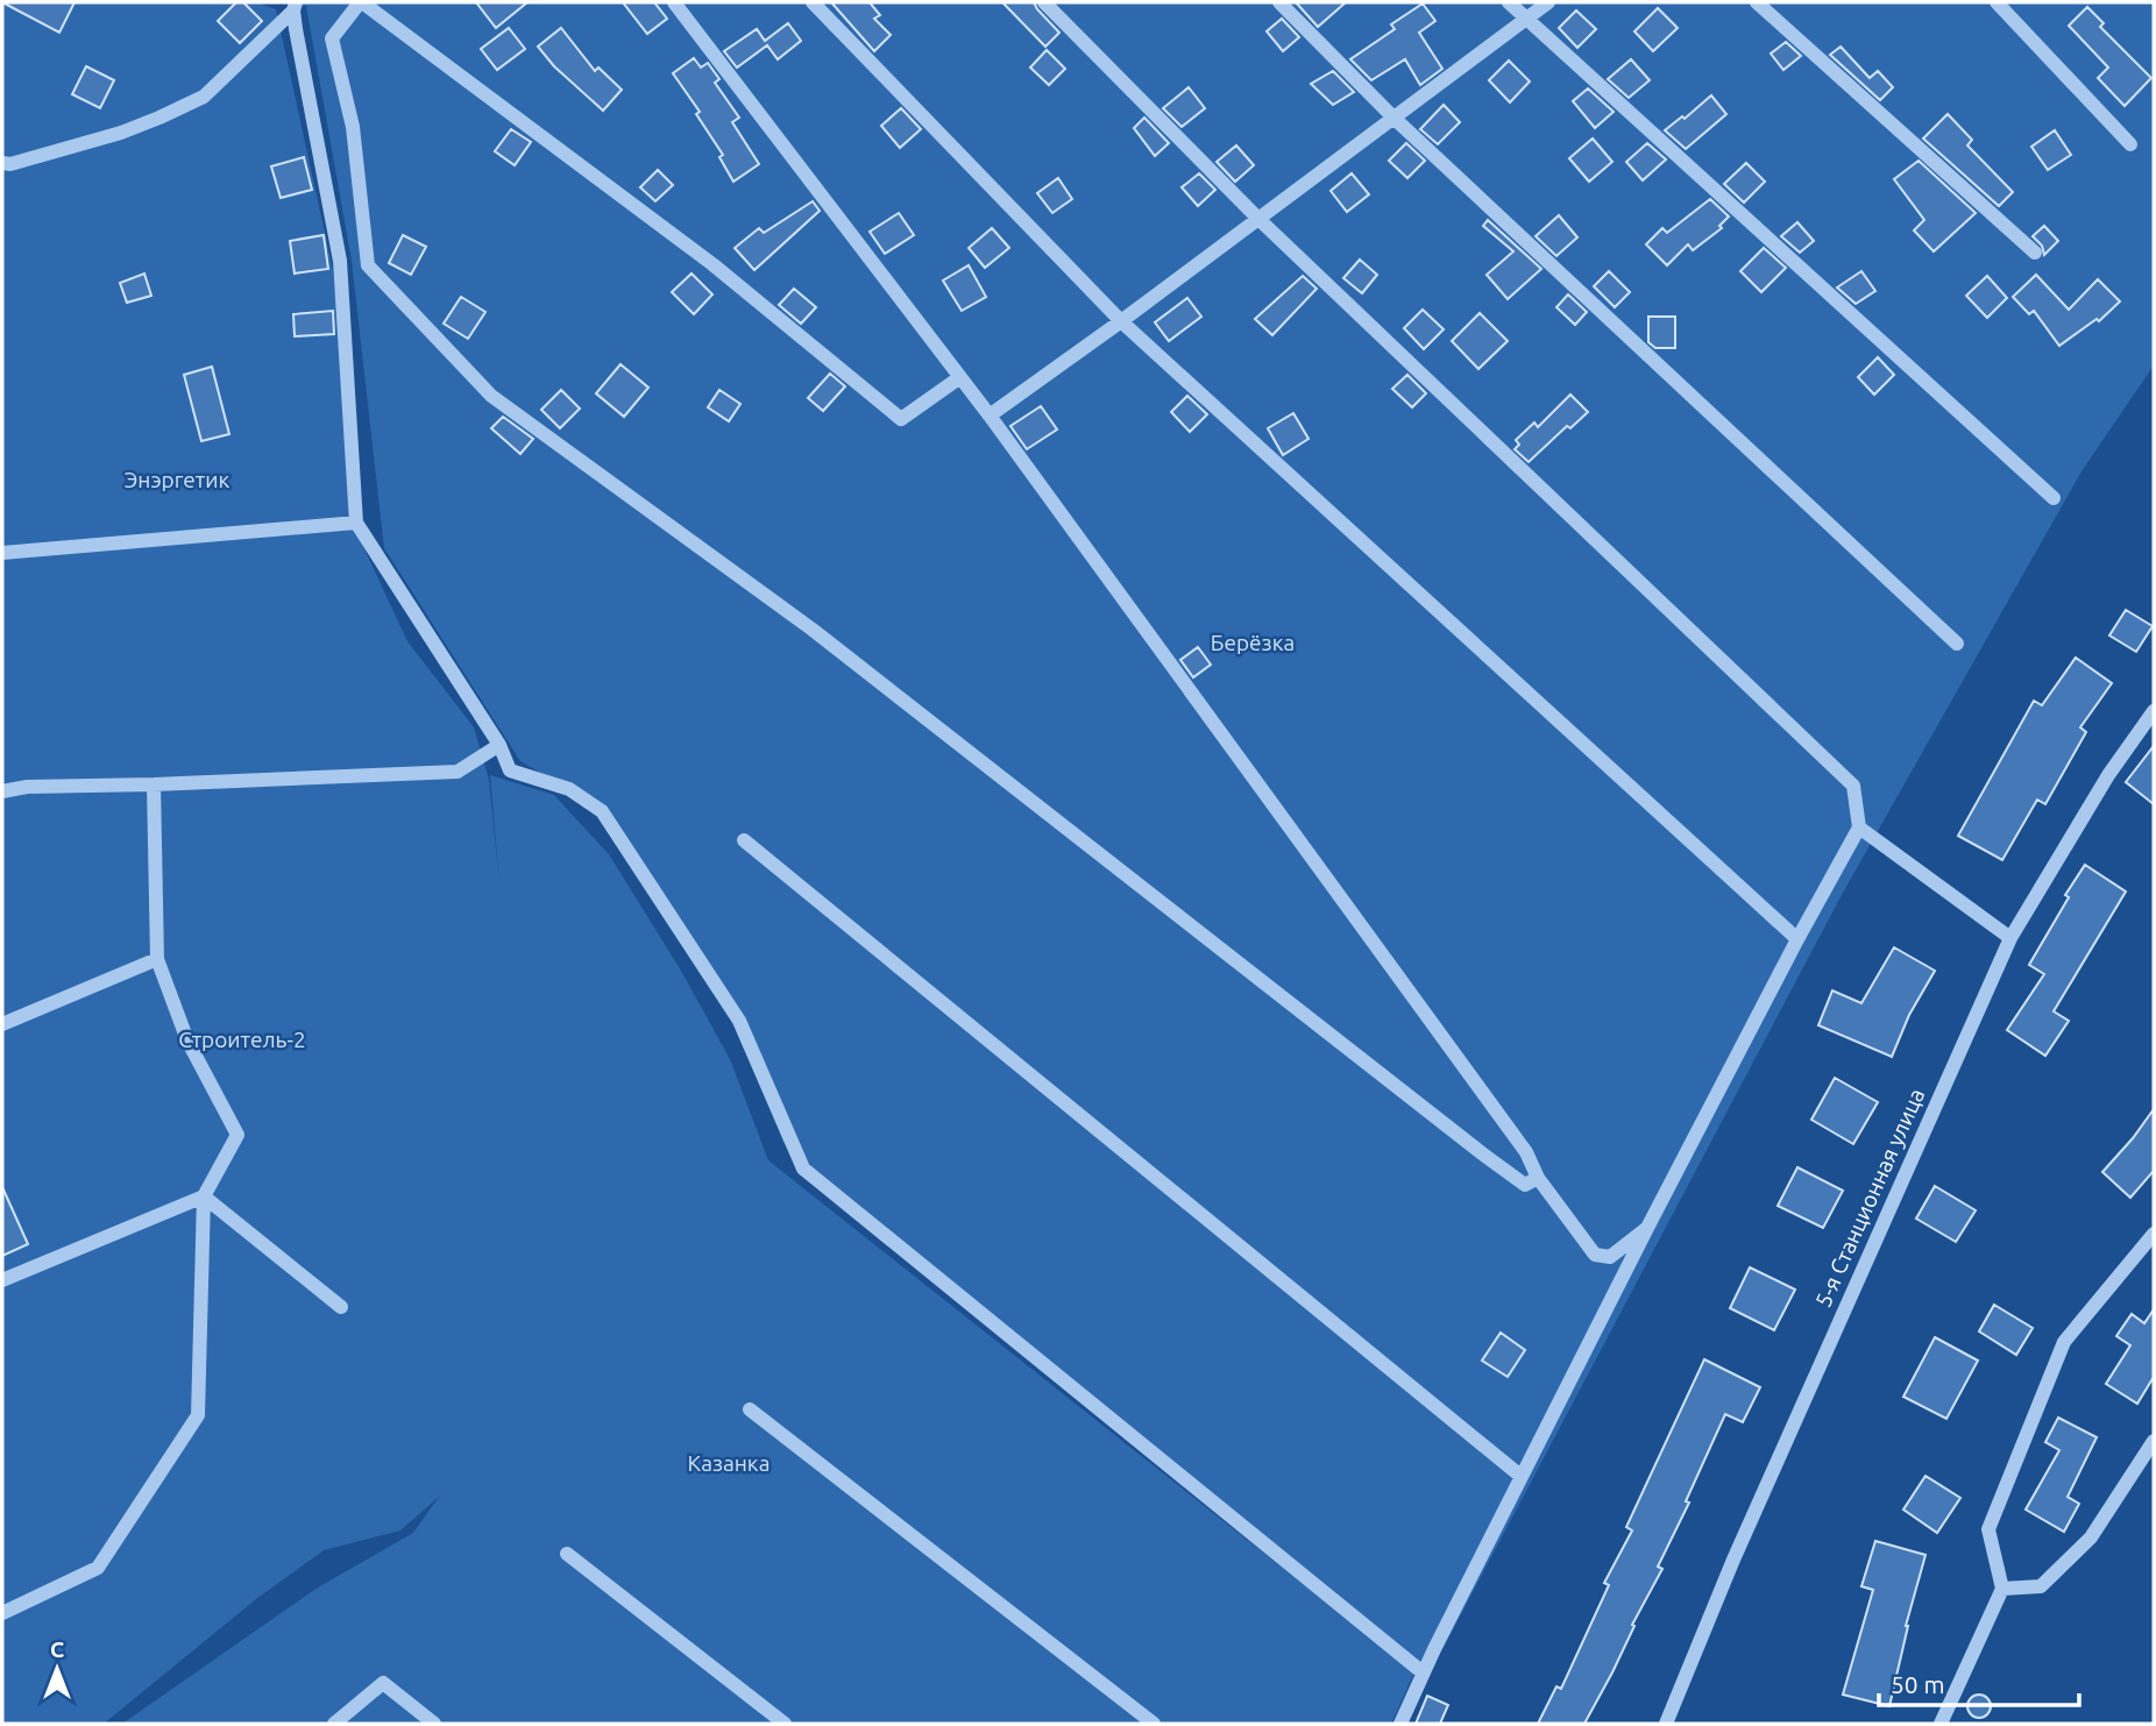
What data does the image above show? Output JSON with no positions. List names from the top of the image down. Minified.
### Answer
{"streets":{"street":["5-я Станционная улица"]},"parks":["Энэргетик","Берёзка","Строитель-2","Казанка"],"scale_bar":"50 m","north":"top"}
